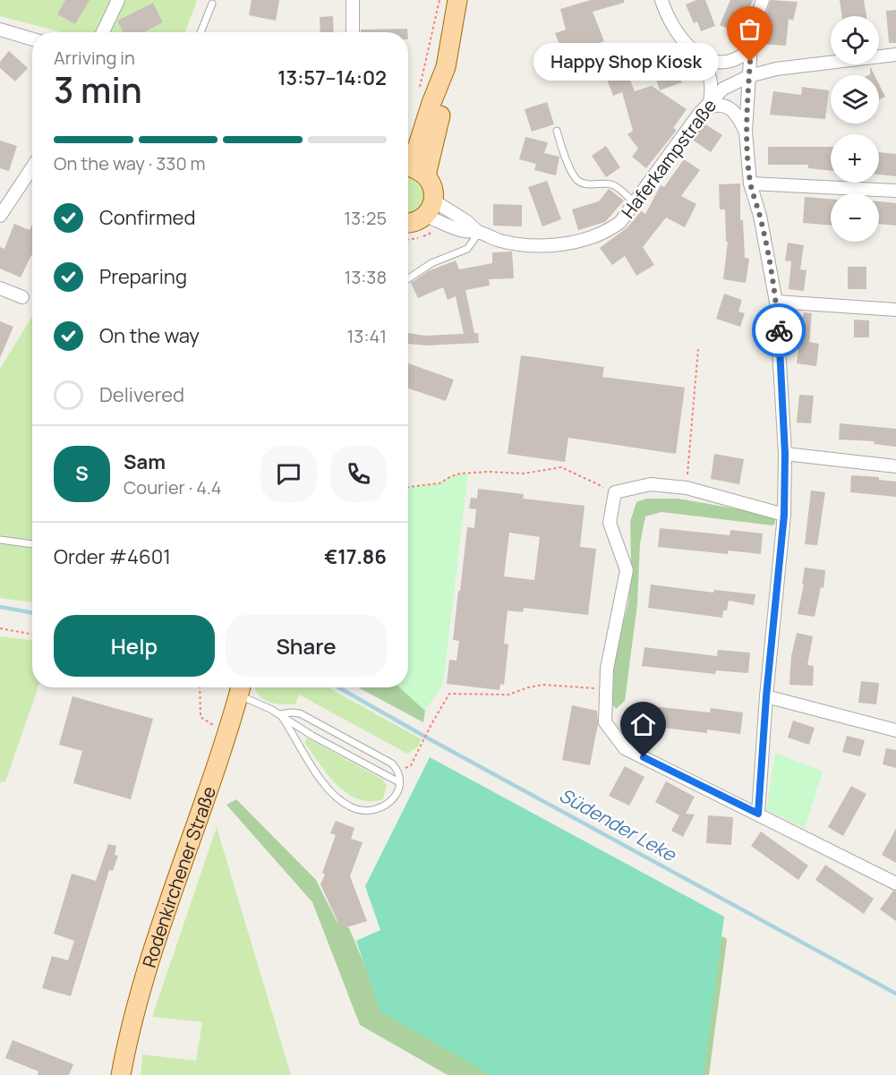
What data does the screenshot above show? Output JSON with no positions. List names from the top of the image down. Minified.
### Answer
{"streets":{"main road":["Rodenkirchener Straße"],"street":["Haferkampstraße"]},"water":["Südender Leke"],"places":["Happy Shop Kiosk"],"page":{"map_buttons":["+","−"],"heading":["3 min","Arriving in","13:57–14:02"],"panel":["Sam","Courier · 4.4","Order #4601","€17.86"],"bubble":"Happy Shop Kiosk","bar":"On the way · 330 m","list":[["Confirmed","13:25"],["Preparing","13:38"],["On the way","13:41"],"Delivered"],"round":"S","buttons":["Help","Share"]}}
